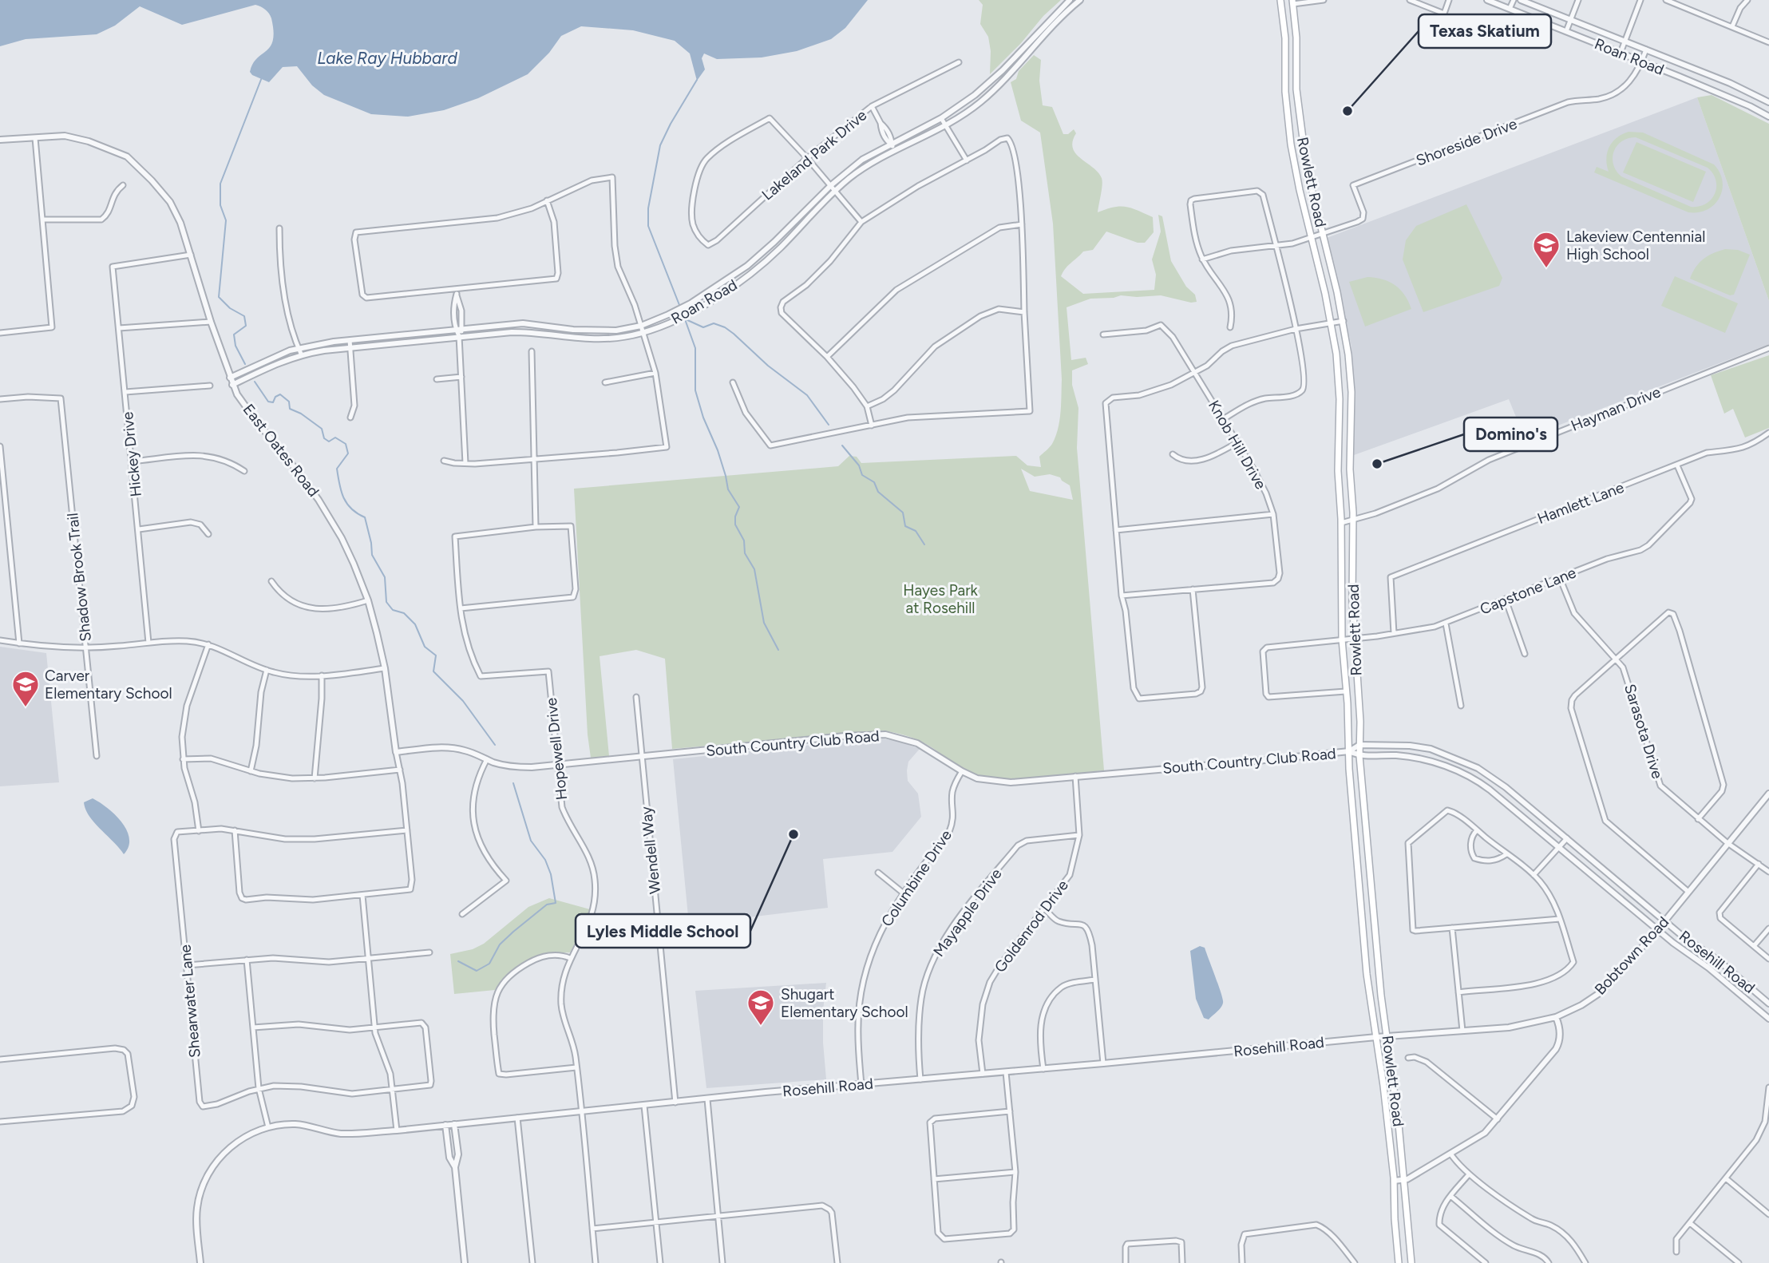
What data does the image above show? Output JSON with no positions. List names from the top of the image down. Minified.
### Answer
{"streets":{"main road":["Rowlett Road"],"street":["Roan Road","Shoreside Drive","Lakeland Park Drive","Hayman Drive","Knob Hill Drive","East Oates Road","Hickey Drive","Hamlett Lane","Shadow Brook Trail","Capstone Lane","Sarasota Drive","South Country Club Road","Hopewell Drive","Wendell Way","Columbine Drive","Mayapple Drive","Goldenrod Drive","Bobtown Road","Rosehill Road","Shearwater Lane"]},"crossings":[["Roan Road","Shoreside Drive"],["Roan Road","East Oates Road"],["Shoreside Drive","Rowlett Road"],["Rowlett Road","Hayman Drive"],["Rowlett Road","Capstone Lane"],["Rowlett Road","South Country Club Road"],["Rowlett Road","Rosehill Road"],["East Oates Road","Hickey Drive"],["East Oates Road","South Country Club Road"],["Hamlett Lane","Capstone Lane"],["Capstone Lane","Sarasota Drive"],["Sarasota Drive","Bobtown Road"],["South Country Club Road","Hopewell Drive"],["South Country Club Road","Wendell Way"],["South Country Club Road","Columbine Drive"],["South Country Club Road","Goldenrod Drive"],["South Country Club Road","Bobtown Road"],["South Country Club Road","Rosehill Road"],["Hopewell Drive","Rosehill Road"],["Wendell Way","Rosehill Road"],["Columbine Drive","Rosehill Road"],["Mayapple Drive","Goldenrod Drive"],["Mayapple Drive","Rosehill Road"],["Goldenrod Drive","Rosehill Road"],["Bobtown Road","Rosehill Road"]],"water":["Lake Ray Hubbard"],"parks":["Hayes Park at Rosehill"],"places":{"other":["Texas Skatium","Domino's","Lyles Middle School"],"school or university":["Lakeview Centennial High School","Carver Elementary School","Shugart Elementary School"]}}
